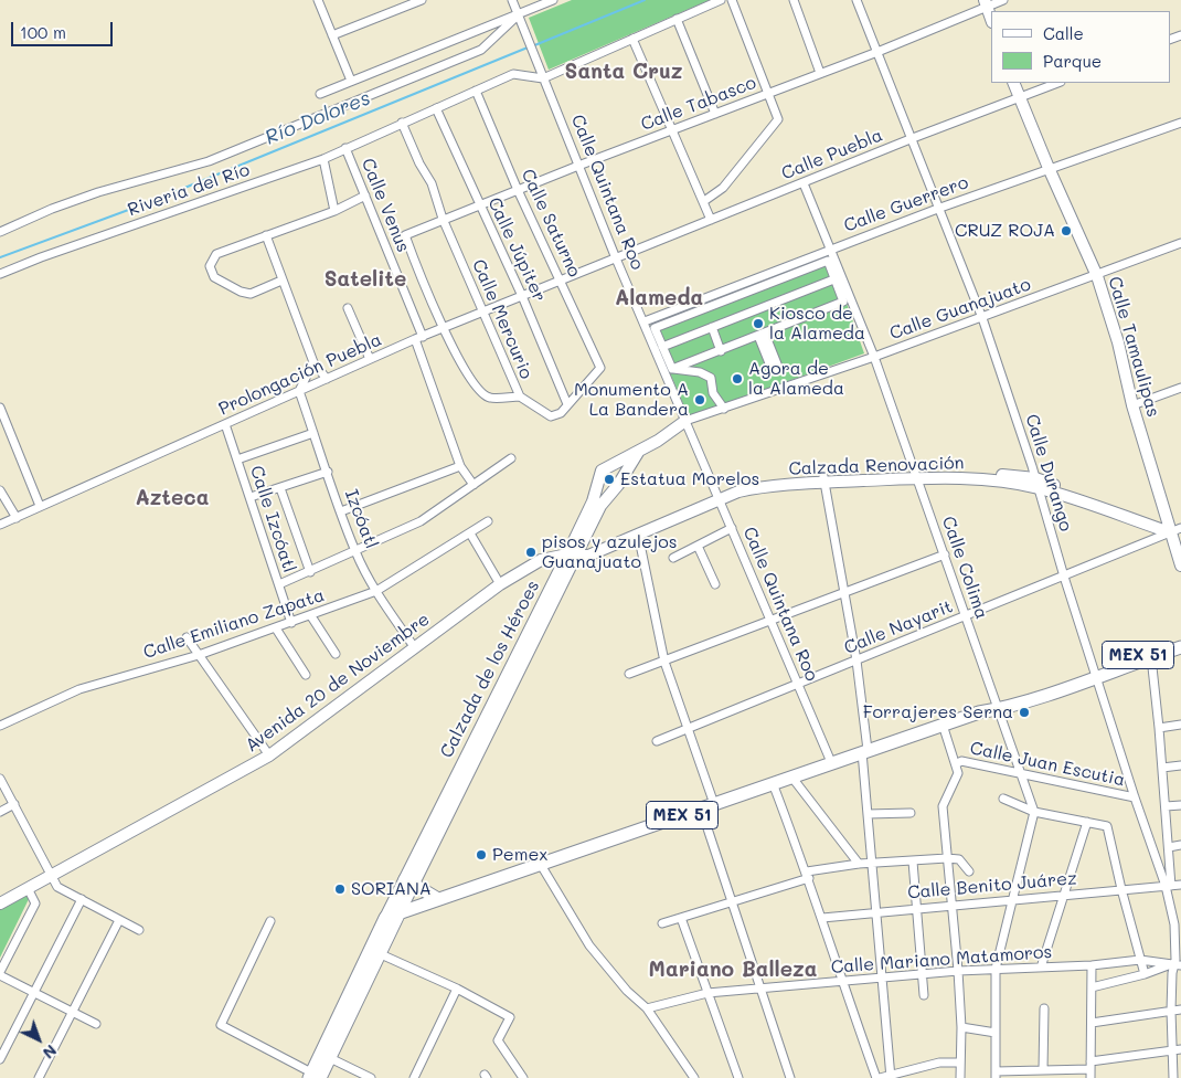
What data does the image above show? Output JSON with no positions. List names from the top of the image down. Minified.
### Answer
{"streets":{"main road":["MEX 51","Calzada de los Héroes"],"street":["Calle Tabasco","Calle Puebla","Riveria del Río","Calle Quintana Roo","Calle Guerrero","Calle Venus","Calle Saturno","Calle Júpiter","Calle Guanajuato","Calle Mercurio","Calle Tamaulipas","Prolongación Puebla","Calzada Renovación","Calle Durango","Calle Izcóatl","Izcóatl","Calle Colima","Calle Emiliano Zapata","Calle Nayarit","Avenida 20 de Noviembre","Calle Juan Escutia","Calle Benito Juárez","Calle Mariano Matamoros"]},"crossings":[["Calle Tabasco","Calle Quintana Roo"],["Calle Tabasco","Calle Saturno"],["Calle Tabasco","Calle Júpiter"],["Calle Tabasco","Calle Mercurio"],["Calle Tabasco","Prolongación Puebla"],["Calle Tabasco","Calle Durango"],["Calle Puebla","Calle Quintana Roo"],["Calle Puebla","Calle Tamaulipas"],["Calle Puebla","Prolongación Puebla"],["Calle Puebla","Calle Durango"],["Calle Puebla","Calle Colima"],["Riveria del Río","Calle Quintana Roo"],["Riveria del Río","Calle Venus"],["Riveria del Río","Calle Saturno"],["Riveria del Río","Calle Júpiter"],["Riveria del Río","Calle Mercurio"],["Calle Quintana Roo","Calle Guerrero"],["Calle Quintana Roo","Calle Guanajuato"],["Calle Quintana Roo","Prolongación Puebla"],["Calle Quintana Roo","Calzada Renovación"],["Calle Quintana Roo","Calle Nayarit"],["Calle Quintana Roo","MEX 51"],["Calle Guerrero","Calle Tamaulipas"],["Calle Guerrero","Calle Durango"],["Calle Guerrero","Calle Colima"],["Calle Venus","Prolongación Puebla"],["Calle Saturno","Calle Júpiter"],["Calle Saturno","Calle Mercurio"],["Calle Saturno","Prolongación Puebla"],["Calle Júpiter","Calle Mercurio"],["Calle Júpiter","Prolongación Puebla"],["Calle Guanajuato","Calle Tamaulipas"],["Calle Guanajuato","Calle Durango"],["Calle Guanajuato","Calle Colima"],["Calle Mercurio","Prolongación Puebla"],["Calle Tamaulipas","Calzada Renovación"],["Calle Tamaulipas","Calle Nayarit"],["Prolongación Puebla","Calle Izcóatl"],["Prolongación Puebla","Izcóatl"],["Calzada Renovación","Calle Durango"],["Calzada Renovación","Calle Colima"],["Calzada Renovación","Calle Nayarit"],["Calzada Renovación","Calzada de los Héroes"],["Calzada Renovación","Avenida 20 de Noviembre"],["Calle Durango","Calle Nayarit"],["Calle Durango","MEX 51"],["Calle Durango","Calle Juan Escutia"],["Calle Durango","Calle Benito Juárez"],["Calle Durango","Calle Mariano Matamoros"],["Calle Izcóatl","Calle Emiliano Zapata"],["Izcóatl","Calle Emiliano Zapata"],["Izcóatl","Avenida 20 de Noviembre"],["Calle Colima","Calle Nayarit"],["Calle Colima","MEX 51"],["Calle Colima","Calle Juan Escutia"],["MEX 51","Calzada de los Héroes"],["Calzada de los Héroes","Avenida 20 de Noviembre"]],"districts":["Santa Cruz","Satelite","Alameda","Azteca","Mariano Balleza"],"water":["Río Dolores"],"places":["CRUZ ROJA","Kiosco de la Alameda","Agora de la Alameda","Monumento A La Bandera","Estatua Morelos","pisos y azulejos Guanajuato","Forrajeres Serna","Pemex","SORIANA"],"legend":["Calle","Parque"],"scale_bar":"100 m","north":"bottom right"}
